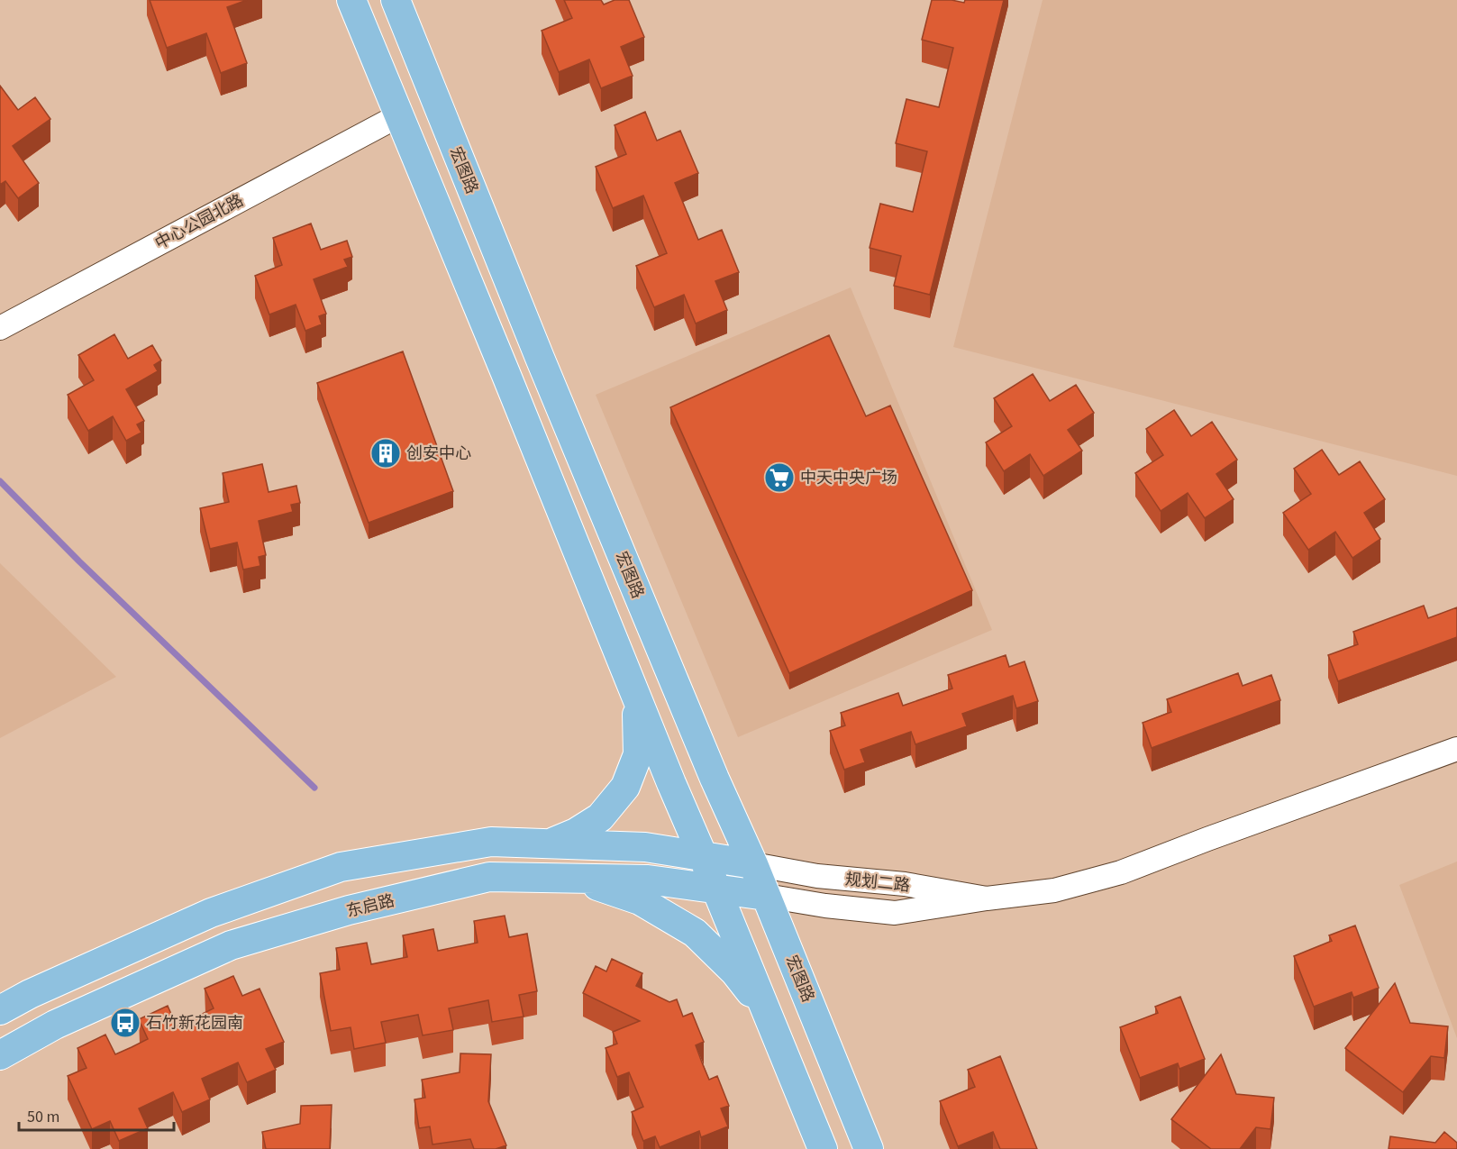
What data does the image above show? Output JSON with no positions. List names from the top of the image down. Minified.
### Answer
{"streets":{"main road":["宏图路","规划二路","东启路"],"street":["中心公园北路"]},"crossings":[["宏图路","规划二路"],["宏图路","东启路"],["规划二路","东启路"]],"places":{"building":["创安中心"],"supermarket":["中天中央广场"],"bus stop":["石竹新花园南"]},"scale_bar":"50 m"}
